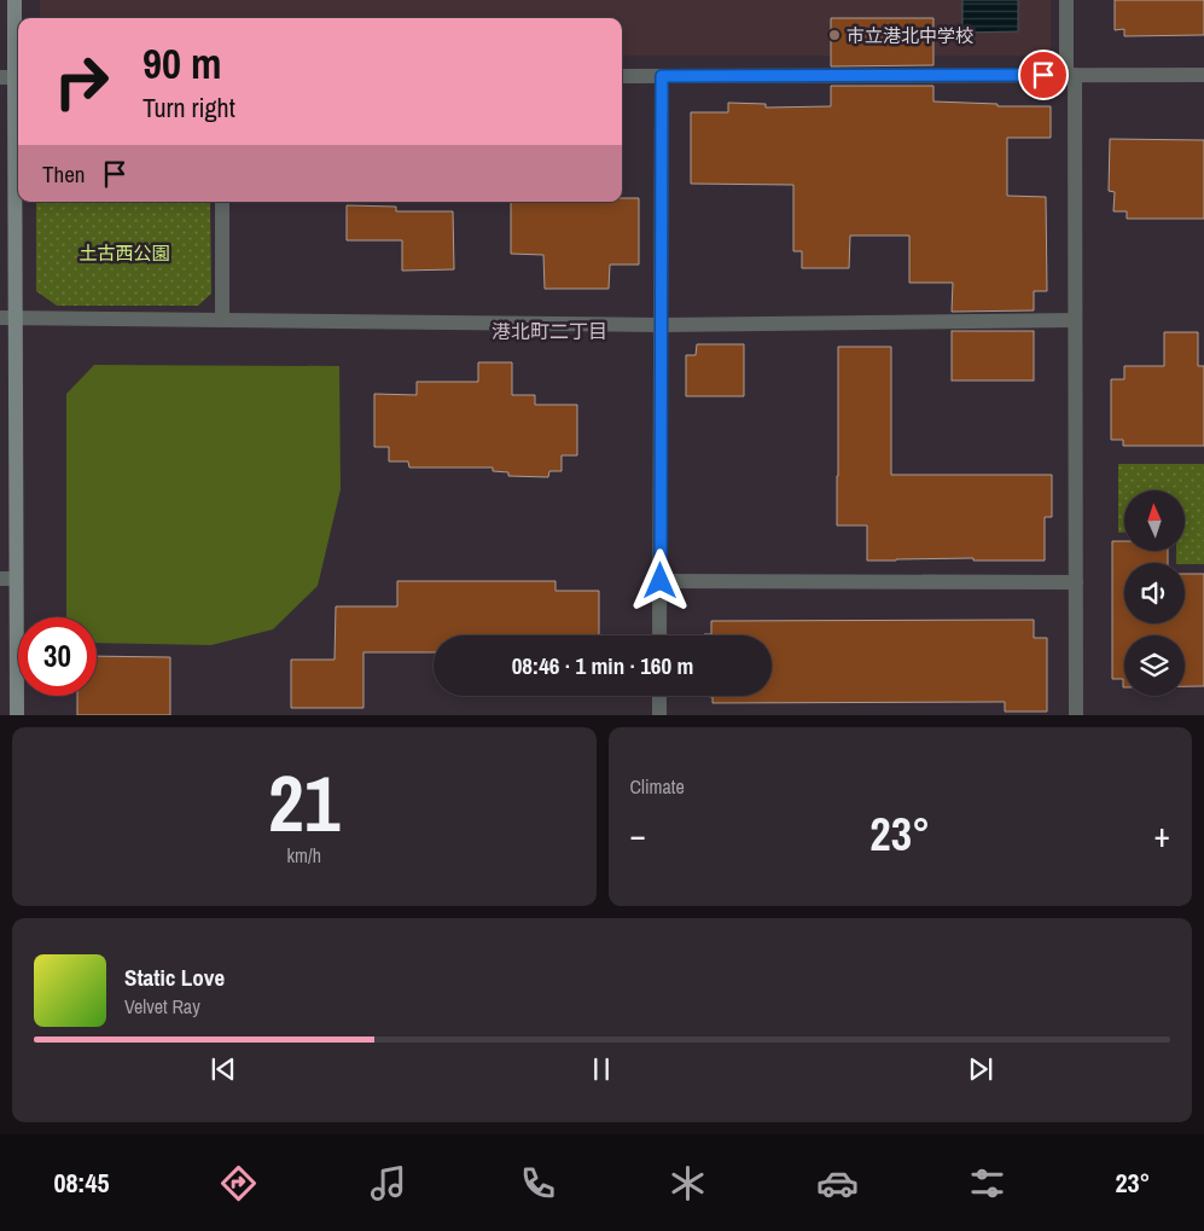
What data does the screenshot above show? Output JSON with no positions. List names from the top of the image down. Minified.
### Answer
{"districts":["港北町二丁目"],"parks":["土古西公園"],"places":["市立港北中学校"],"north":"top","page":{"turn":["90 m","Turn right"],"then":"Then","limit":"30","trip":"08:46 · 1 min · 160 m","tile":[["21","km/h"],"Climate"],"heat":["−","23°","+"],"song":["Static Love","Velvet Ray"],"tabs":["08:45","23°"]}}
